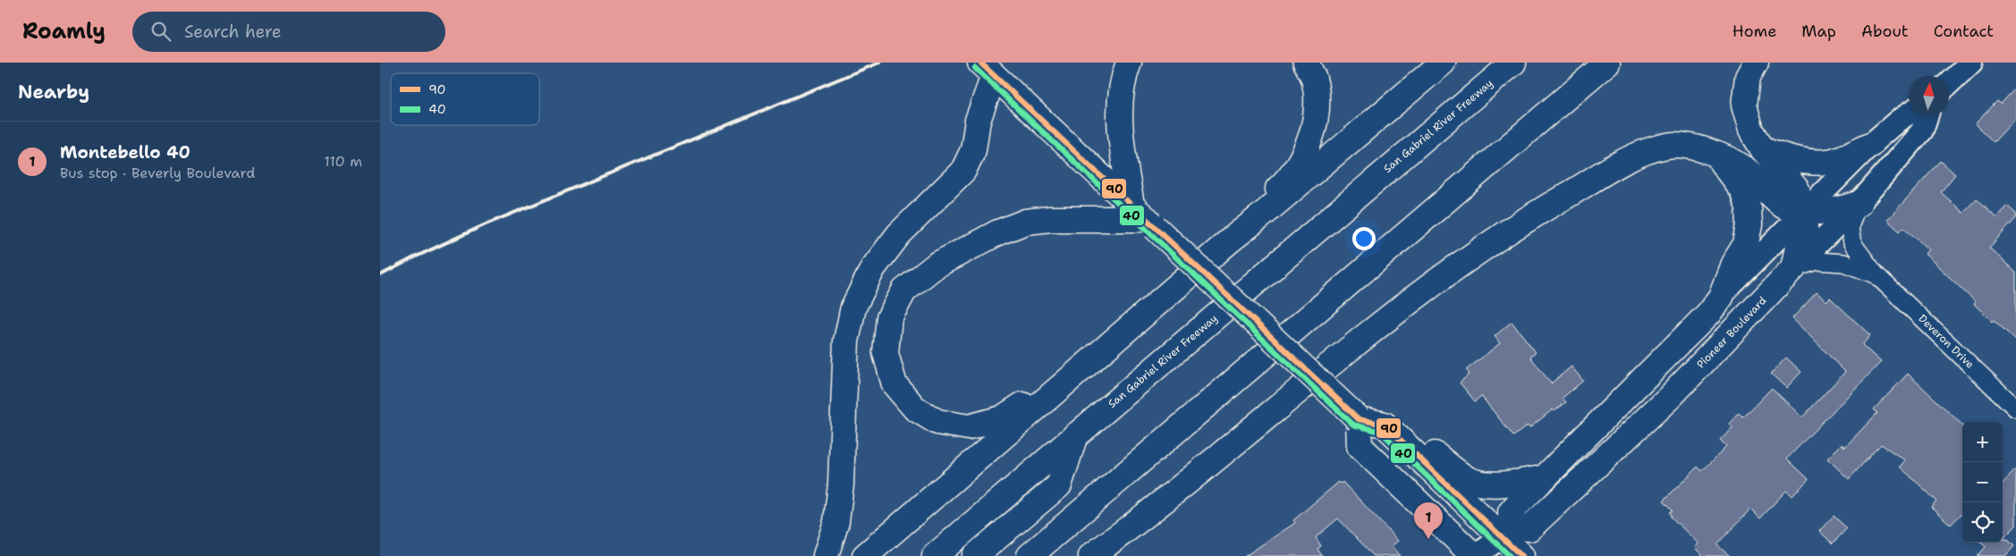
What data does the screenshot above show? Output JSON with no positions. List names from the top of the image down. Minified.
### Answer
{"streets":{"main road":["San Gabriel River Freeway","Pioneer Boulevard"],"street":["Deveron Drive"]},"crossings":[["Pioneer Boulevard","Deveron Drive"]],"lines":["transit line 90","transit line 40"],"legend":["90","40"],"north":"top","page":{"header":"Roamly","search":"Search here","nav":["Home","Map","About","Contact"],"heading":"Nearby","list":[{"mark":"1","name":"Montebello 40","note":"Bus stop · Beverly Boulevard","value":"110 m"}],"map_buttons":["+","−"],"pins":"1"}}
